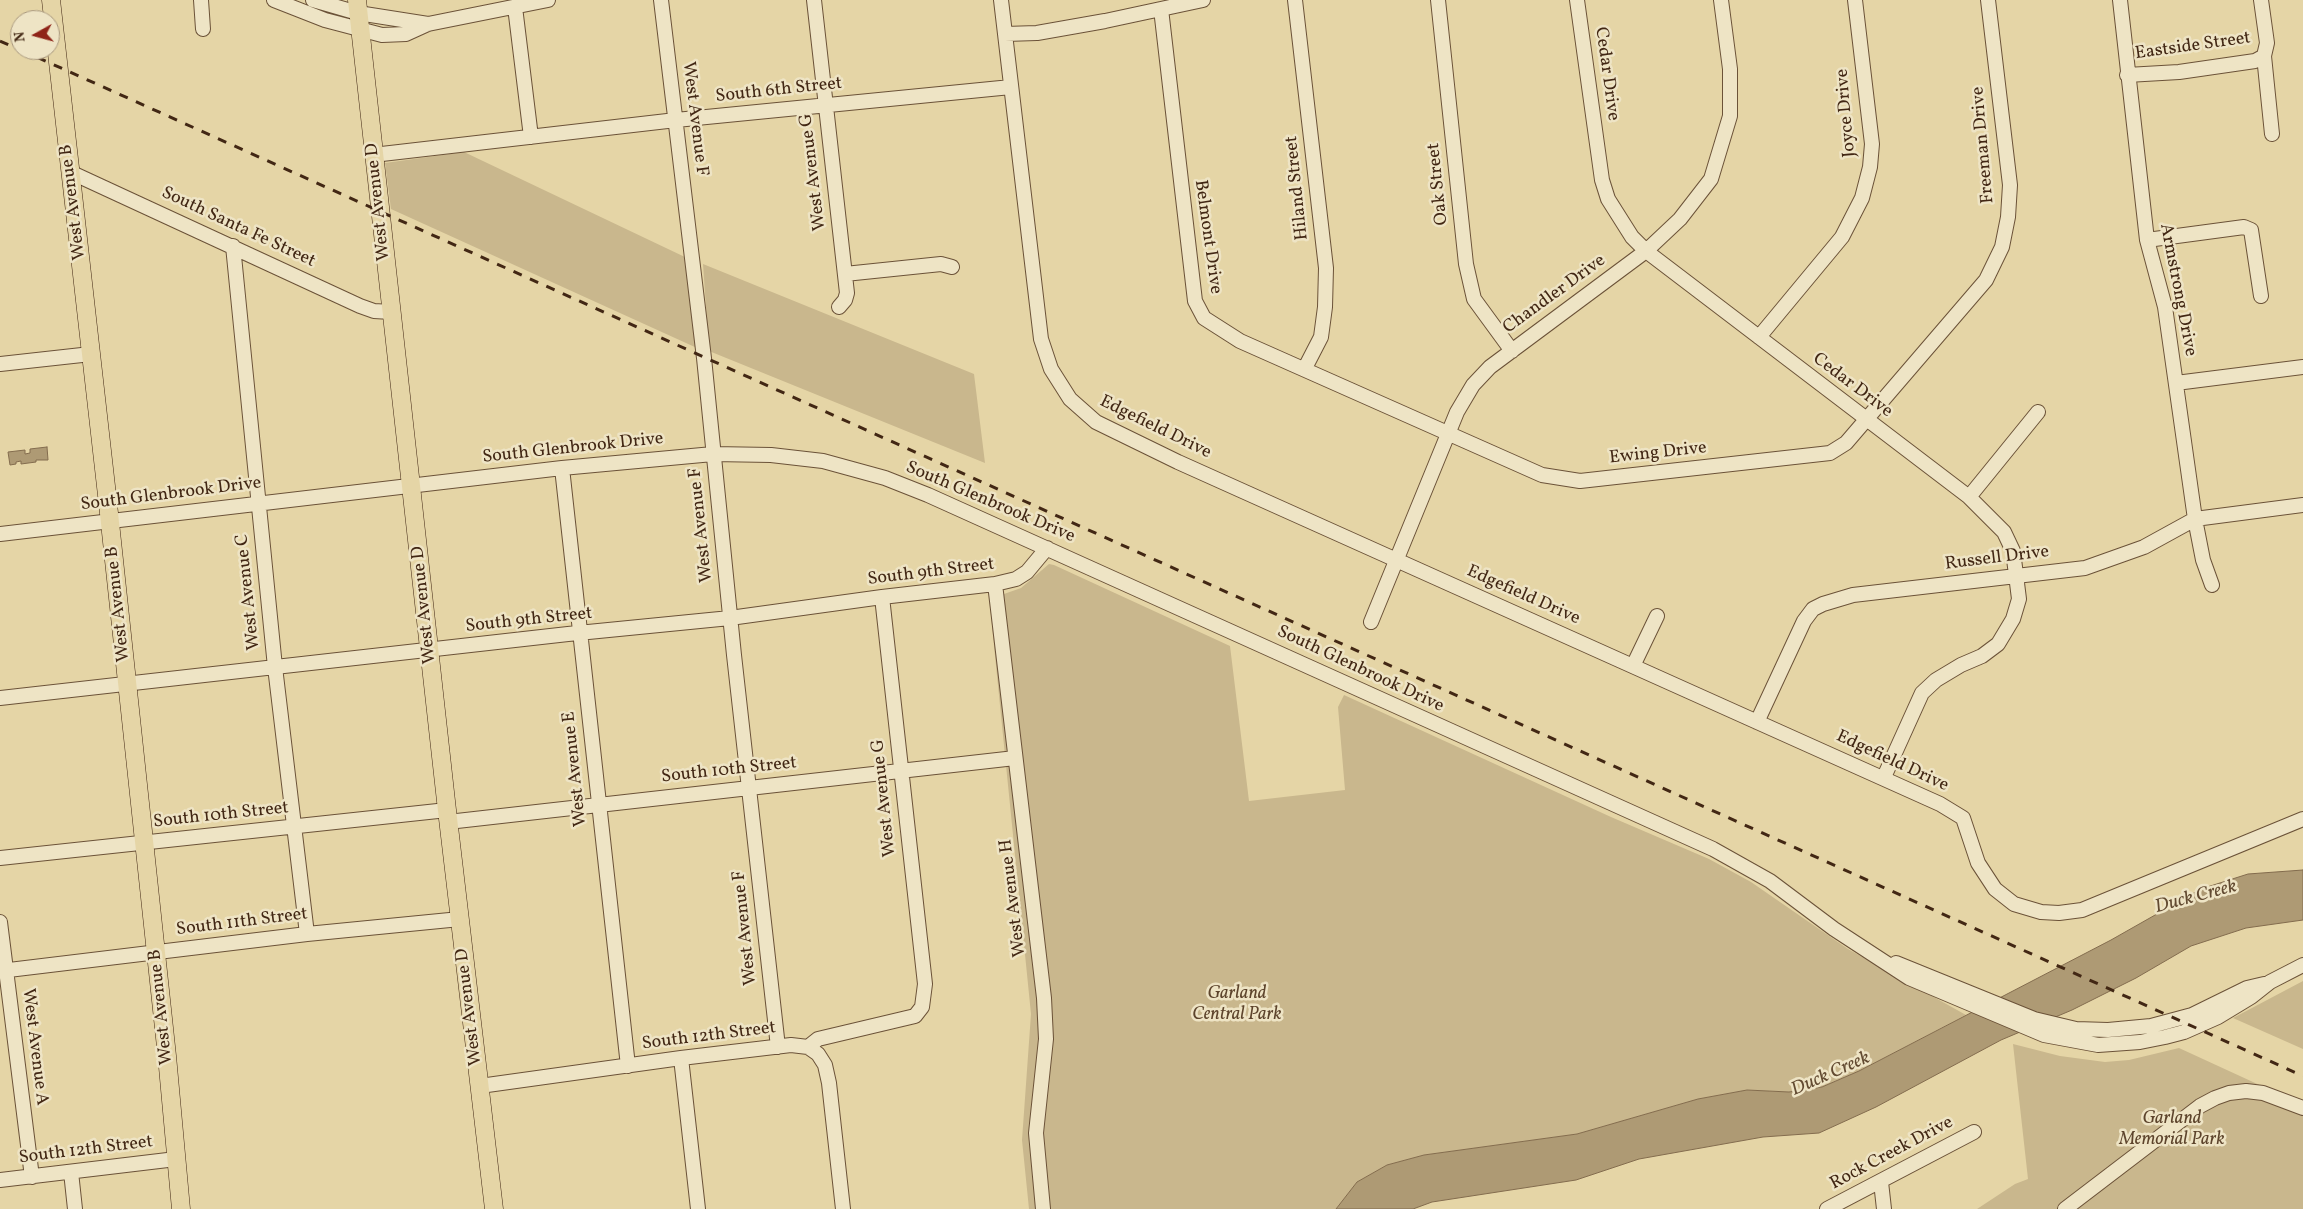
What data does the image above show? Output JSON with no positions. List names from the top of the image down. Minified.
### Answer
{"streets":{"main road":["West Avenue B","West Avenue D"],"street":["Eastside Street","Cedar Drive","South 6th Street","Joyce Drive","West Avenue F","Freeman Drive","West Avenue G","Oak Street","Hiland Street","South Santa Fe Street","Belmont Drive","Armstrong Drive","Chandler Drive","Edgefield Drive","South Glenbrook Drive","Ewing Drive","Russell Drive","South 9th Street","West Avenue C","West Avenue E","South 10th Street","West Avenue H","South 11th Street","South 12th Street","West Avenue A","Rock Creek Drive"]},"crossings":[["Eastside Street","Armstrong Drive"],["Cedar Drive","Joyce Drive"],["Cedar Drive","Freeman Drive"],["Cedar Drive","Chandler Drive"],["Cedar Drive","Edgefield Drive"],["Cedar Drive","Ewing Drive"],["Cedar Drive","Russell Drive"],["South 6th Street","West Avenue F"],["South 6th Street","West Avenue G"],["South 6th Street","West Avenue D"],["South 6th Street","Edgefield Drive"],["West Avenue F","South Glenbrook Drive"],["West Avenue F","South 9th Street"],["West Avenue F","South 10th Street"],["West Avenue F","South 12th Street"],["Freeman Drive","Ewing Drive"],["West Avenue G","South 9th Street"],["West Avenue G","South 10th Street"],["West Avenue G","South 12th Street"],["Oak Street","Chandler Drive"],["Hiland Street","Belmont Drive"],["West Avenue B","South Santa Fe Street"],["West Avenue B","South Glenbrook Drive"],["West Avenue B","South 9th Street"],["West Avenue B","South 10th Street"],["West Avenue B","South 11th Street"],["West Avenue B","South 12th Street"],["West Avenue D","South Santa Fe Street"],["West Avenue D","South Glenbrook Drive"],["West Avenue D","South 9th Street"],["West Avenue D","South 10th Street"],["West Avenue D","South 11th Street"],["West Avenue D","South 12th Street"],["South Santa Fe Street","West Avenue C"],["Belmont Drive","Chandler Drive"],["Belmont Drive","Ewing Drive"],["Armstrong Drive","Russell Drive"],["Chandler Drive","Edgefield Drive"],["Chandler Drive","Ewing Drive"],["Edgefield Drive","Russell Drive"],["South Glenbrook Drive","South 9th Street"],["South Glenbrook Drive","West Avenue C"],["South Glenbrook Drive","West Avenue E"],["South 9th Street","West Avenue C"],["South 9th Street","West Avenue E"],["South 9th Street","West Avenue H"],["West Avenue C","South 10th Street"],["West Avenue C","South 11th Street"],["West Avenue E","South 10th Street"],["West Avenue E","South 12th Street"],["South 10th Street","West Avenue H"],["South 11th Street","West Avenue A"],["South 12th Street","West Avenue A"]],"water":["Duck Creek"],"parks":["Garland Central Park","Garland Memorial Park"],"north":"left"}
